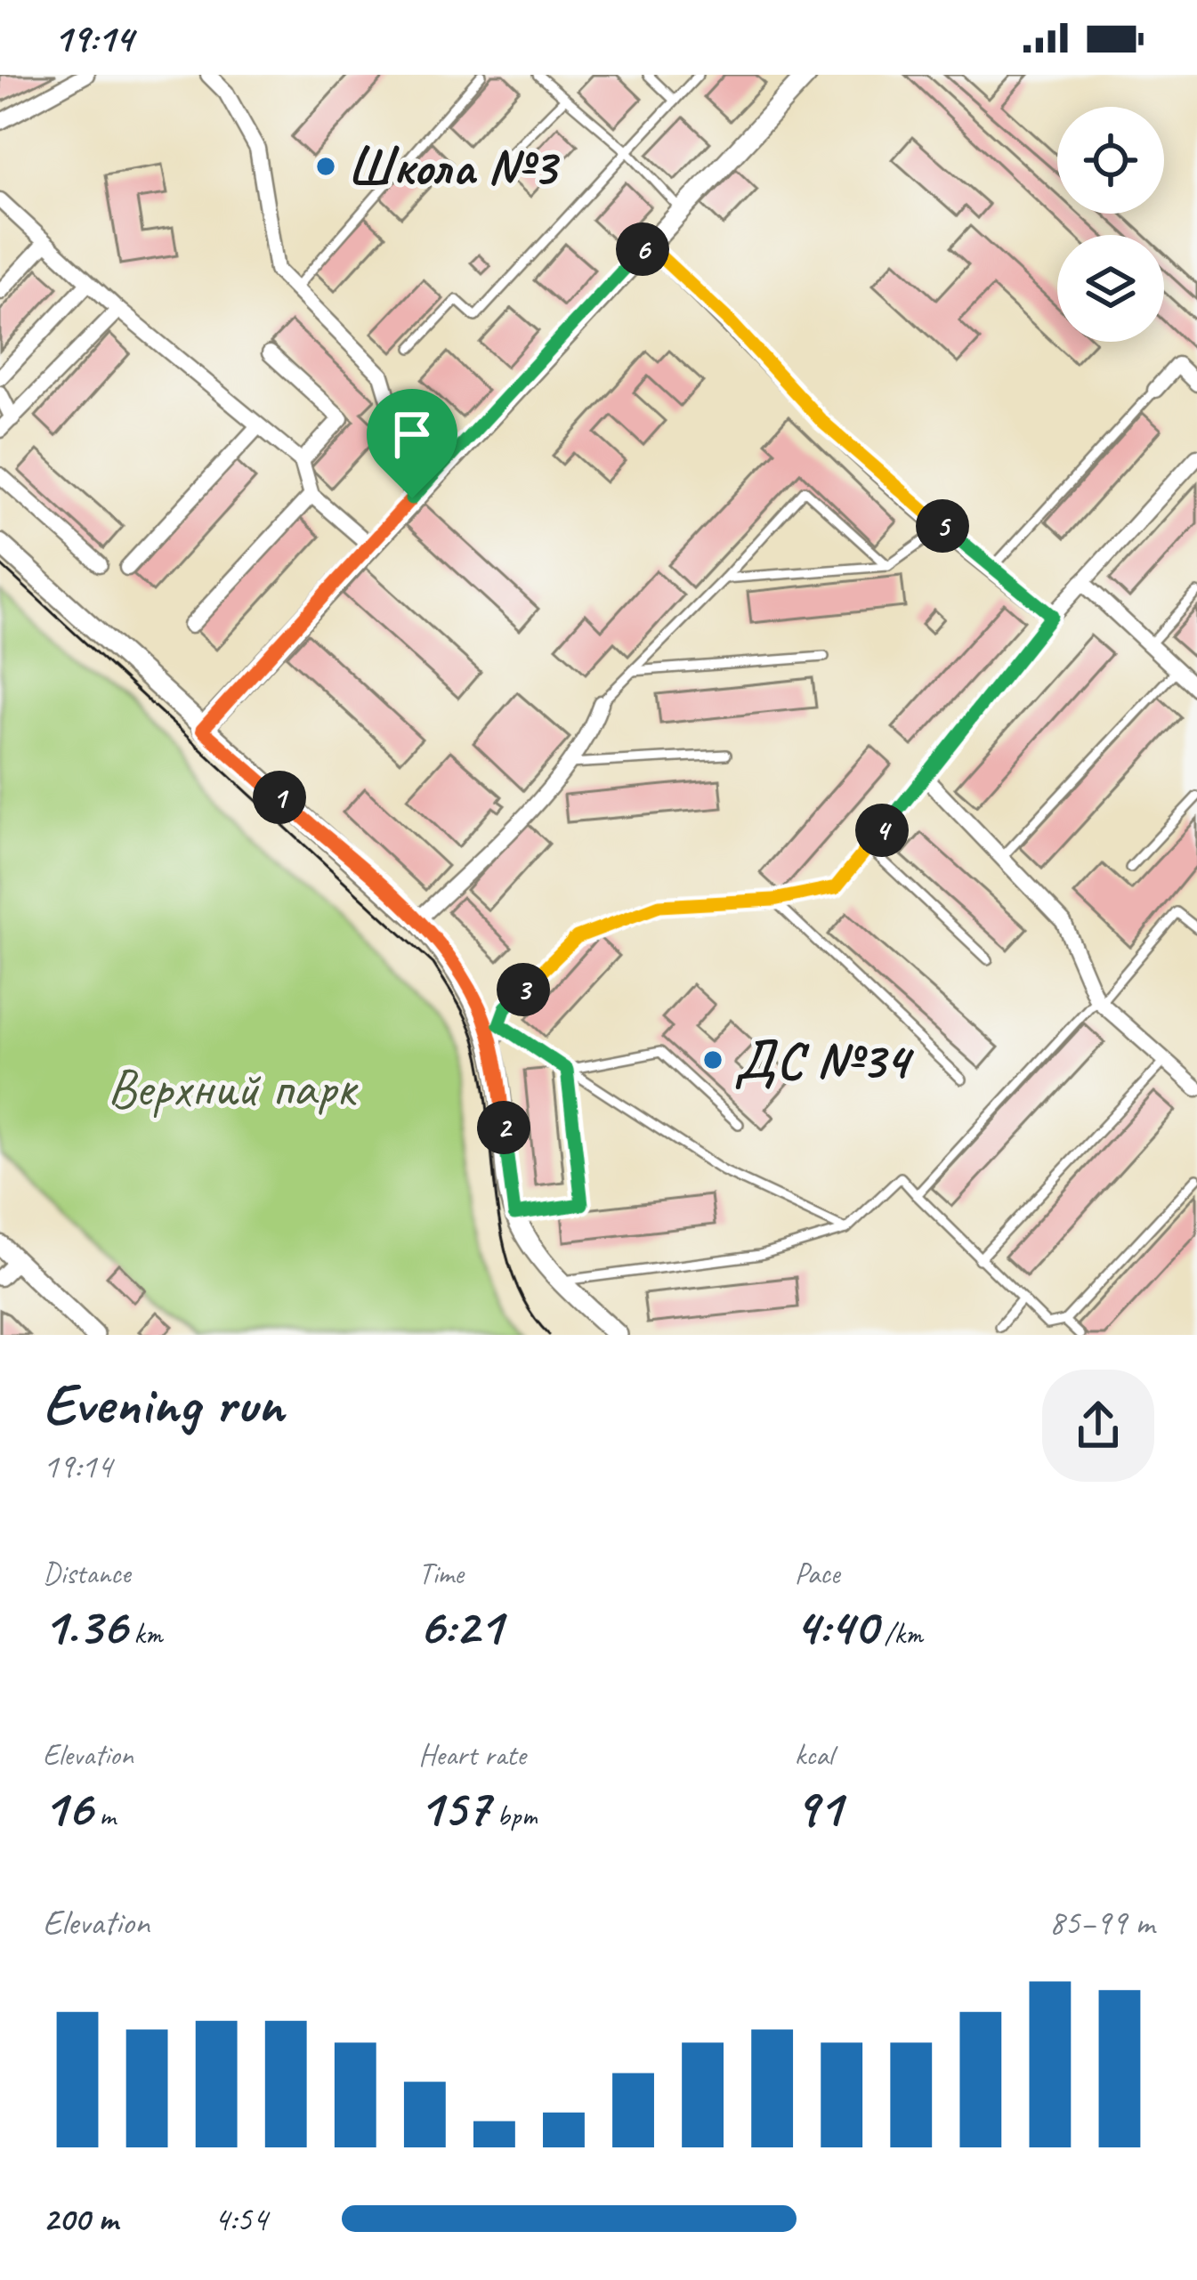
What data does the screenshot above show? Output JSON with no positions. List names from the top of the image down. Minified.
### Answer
{"parks":["Верхний парк"],"places":["Школа №3","ДС №34"],"page":{"status":"19:14","pins":["6","5","1","4","3","2"],"heading":["Evening run","19:14"],"stats":[["Distance","1.36 km"],["Time","6:21"],["Pace","4:40 /km"],["Elevation","16 m"],["Heart rate","157 bpm"],["kcal","91"]],"chart":["Elevation","85–99 m"],"list":[{"name":"200 m","note":"4:54"}]}}
